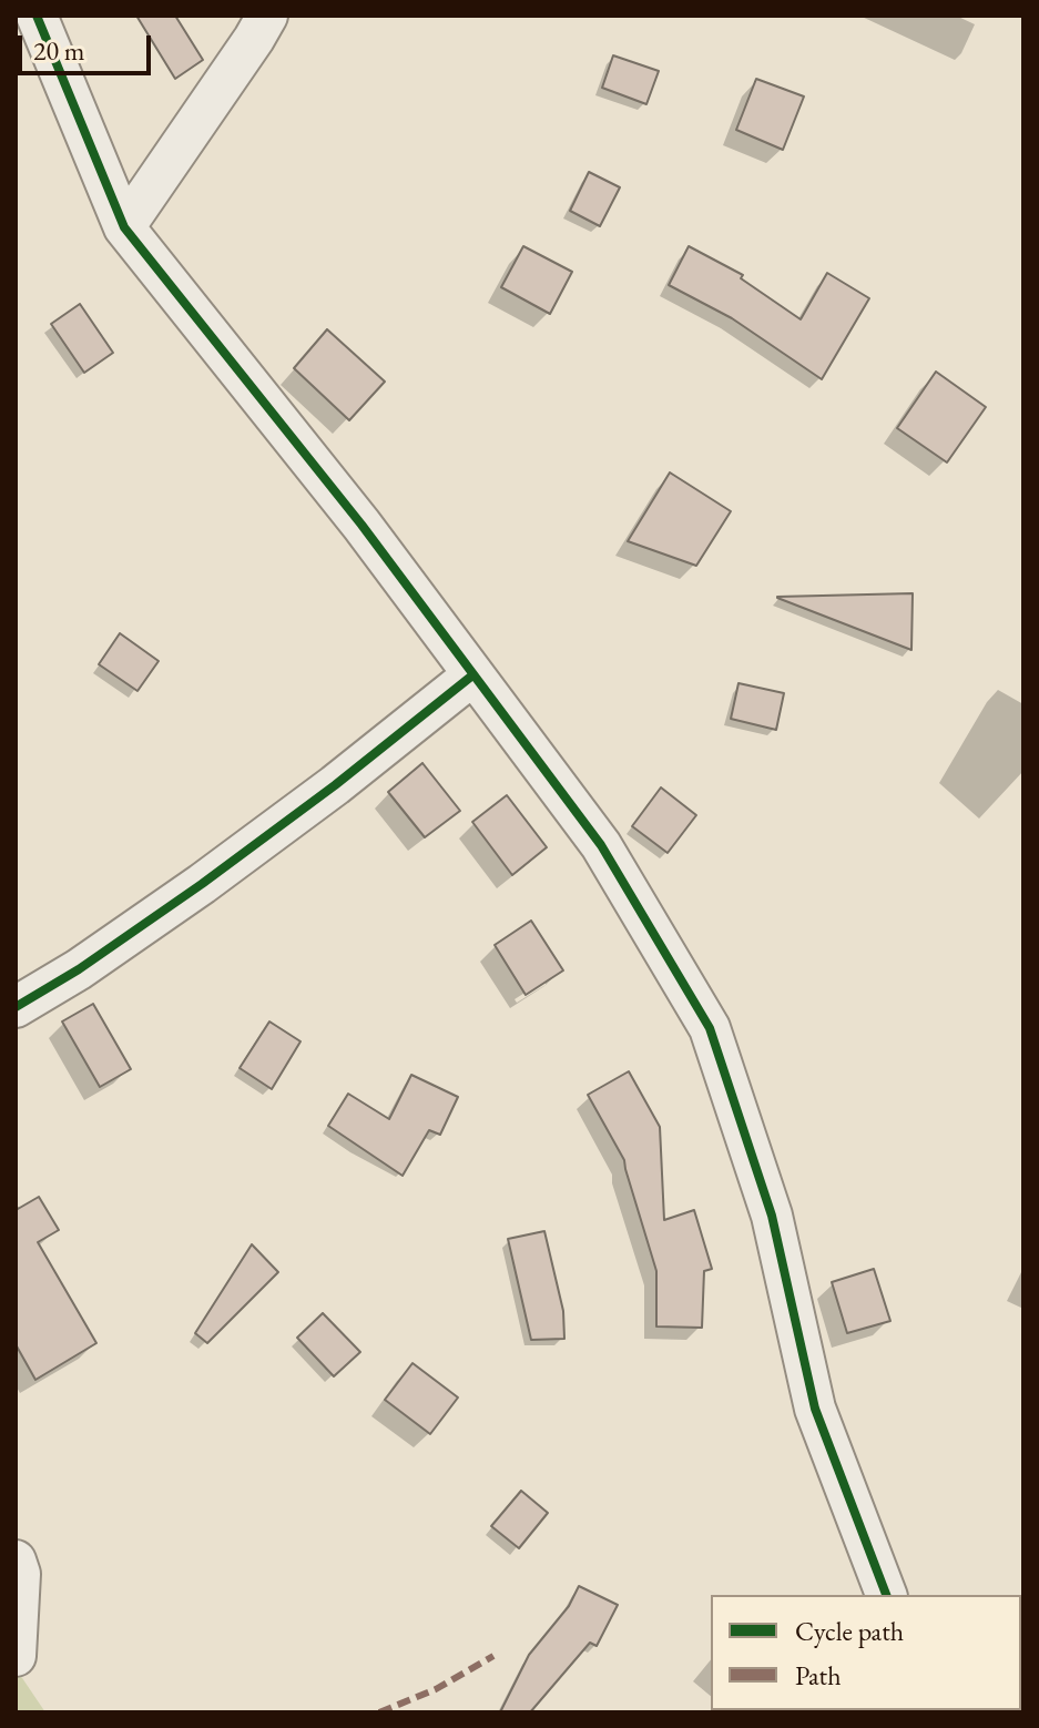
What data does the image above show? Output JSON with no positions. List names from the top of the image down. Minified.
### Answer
{"legend":["Cycle path","Path"],"scale_bar":"20 m"}
